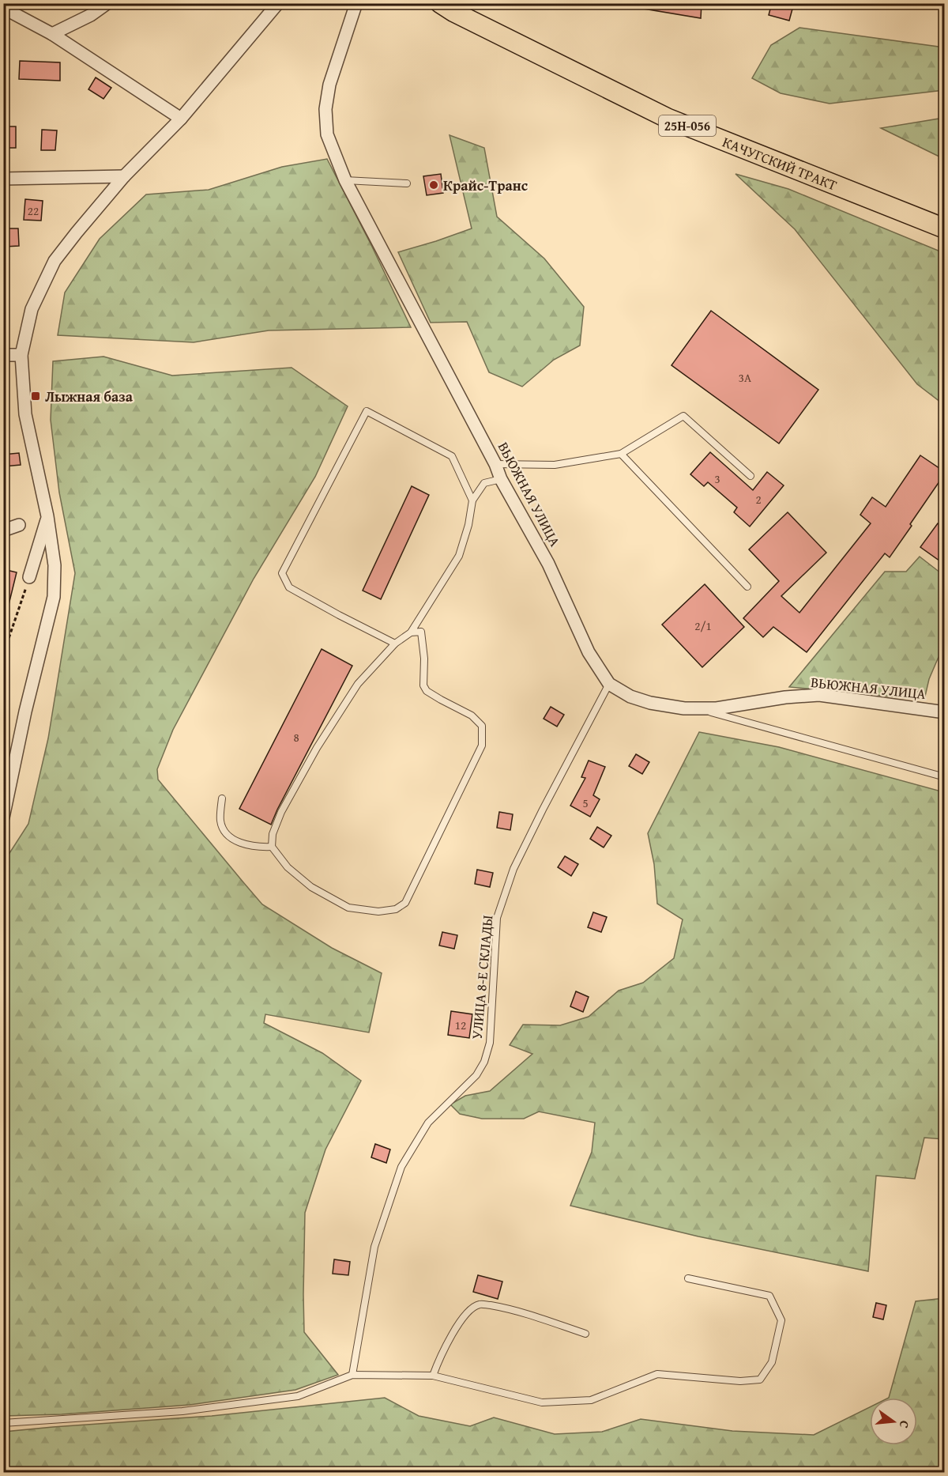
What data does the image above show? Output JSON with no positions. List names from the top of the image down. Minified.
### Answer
{"streets":{"main road":["25Н-056","КАЧУГСКИЙ ТРАКТ"],"street":["ВЬЮЖНАЯ УЛИЦА"],"lane":["УЛИЦА 8-Е СКЛАДЫ"]},"crossings":[["ВЬЮЖНАЯ УЛИЦА","УЛИЦА 8-Е СКЛАДЫ"]],"places":{"other":["Крайс-Транс"],"transit":["Лыжная база"]},"house_numbers":["22","3А","3","2","2/1","8","5","12"],"north":"right"}
